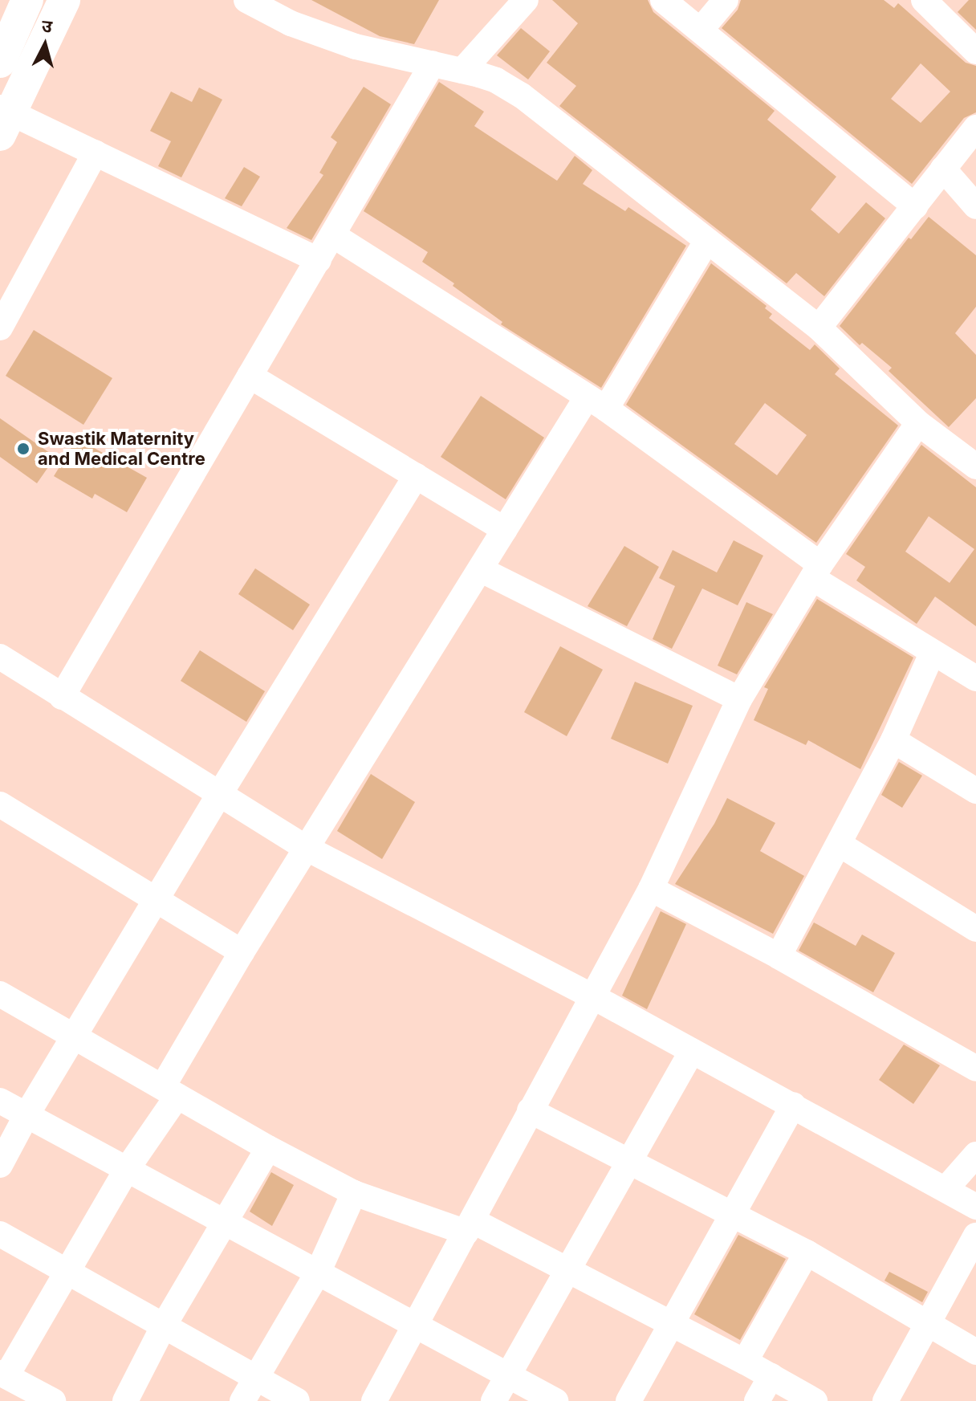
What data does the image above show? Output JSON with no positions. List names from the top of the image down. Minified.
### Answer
{"places":["Swastik Maternity and Medical Centre"],"north":"top"}
